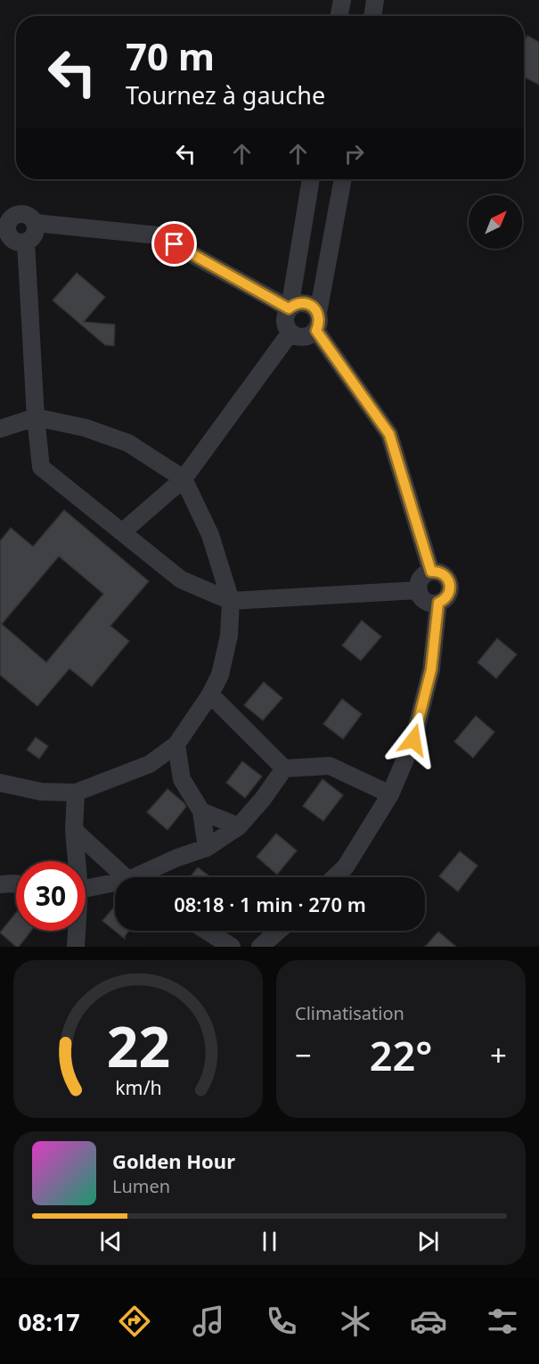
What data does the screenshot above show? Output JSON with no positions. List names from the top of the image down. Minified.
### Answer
{"north":"top right","page":{"turn":["70 m","Tournez à gauche"],"limit":"30","trip":"08:18 · 1 min · 270 m","tile":"Climatisation","heat":["−","22°","+"],"song":["Golden Hour","Lumen"],"tabs":"08:17","gauge":["22","km/h"]}}
